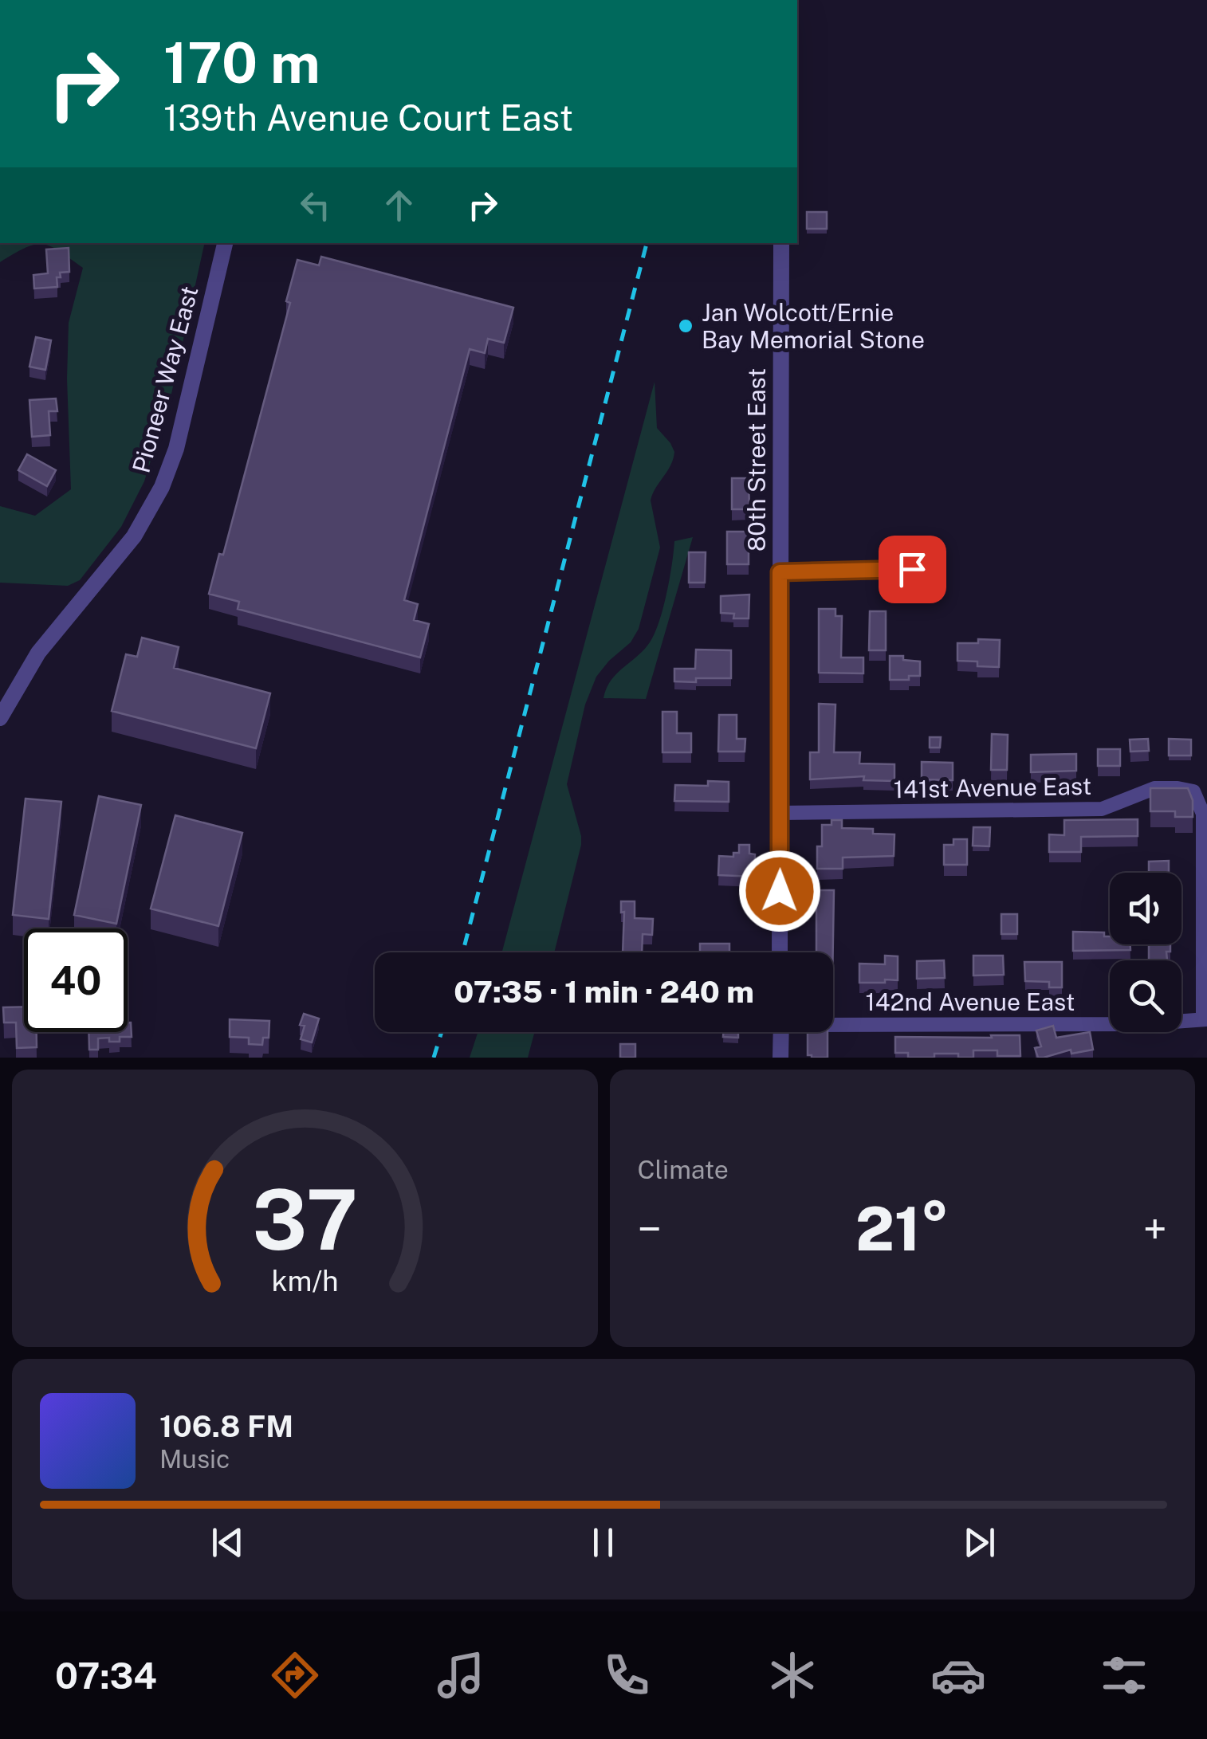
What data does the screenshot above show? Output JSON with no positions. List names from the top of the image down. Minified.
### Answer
{"streets":{"street":["Pioneer Way East","80th Street East","141st Avenue East","142nd Avenue East"]},"crossings":[["80th Street East","141st Avenue East"],["141st Avenue East","142nd Avenue East"]],"places":["Jan Wolcott/Ernie Bay Memorial Stone"],"page":{"turn":["170 m","139th Avenue Court East"],"limit":"40","trip":"07:35 · 1 min · 240 m","tile":"Climate","heat":["−","21°","+"],"song":["106.8 FM","Music"],"tabs":"07:34","gauge":["37","km/h"]}}
